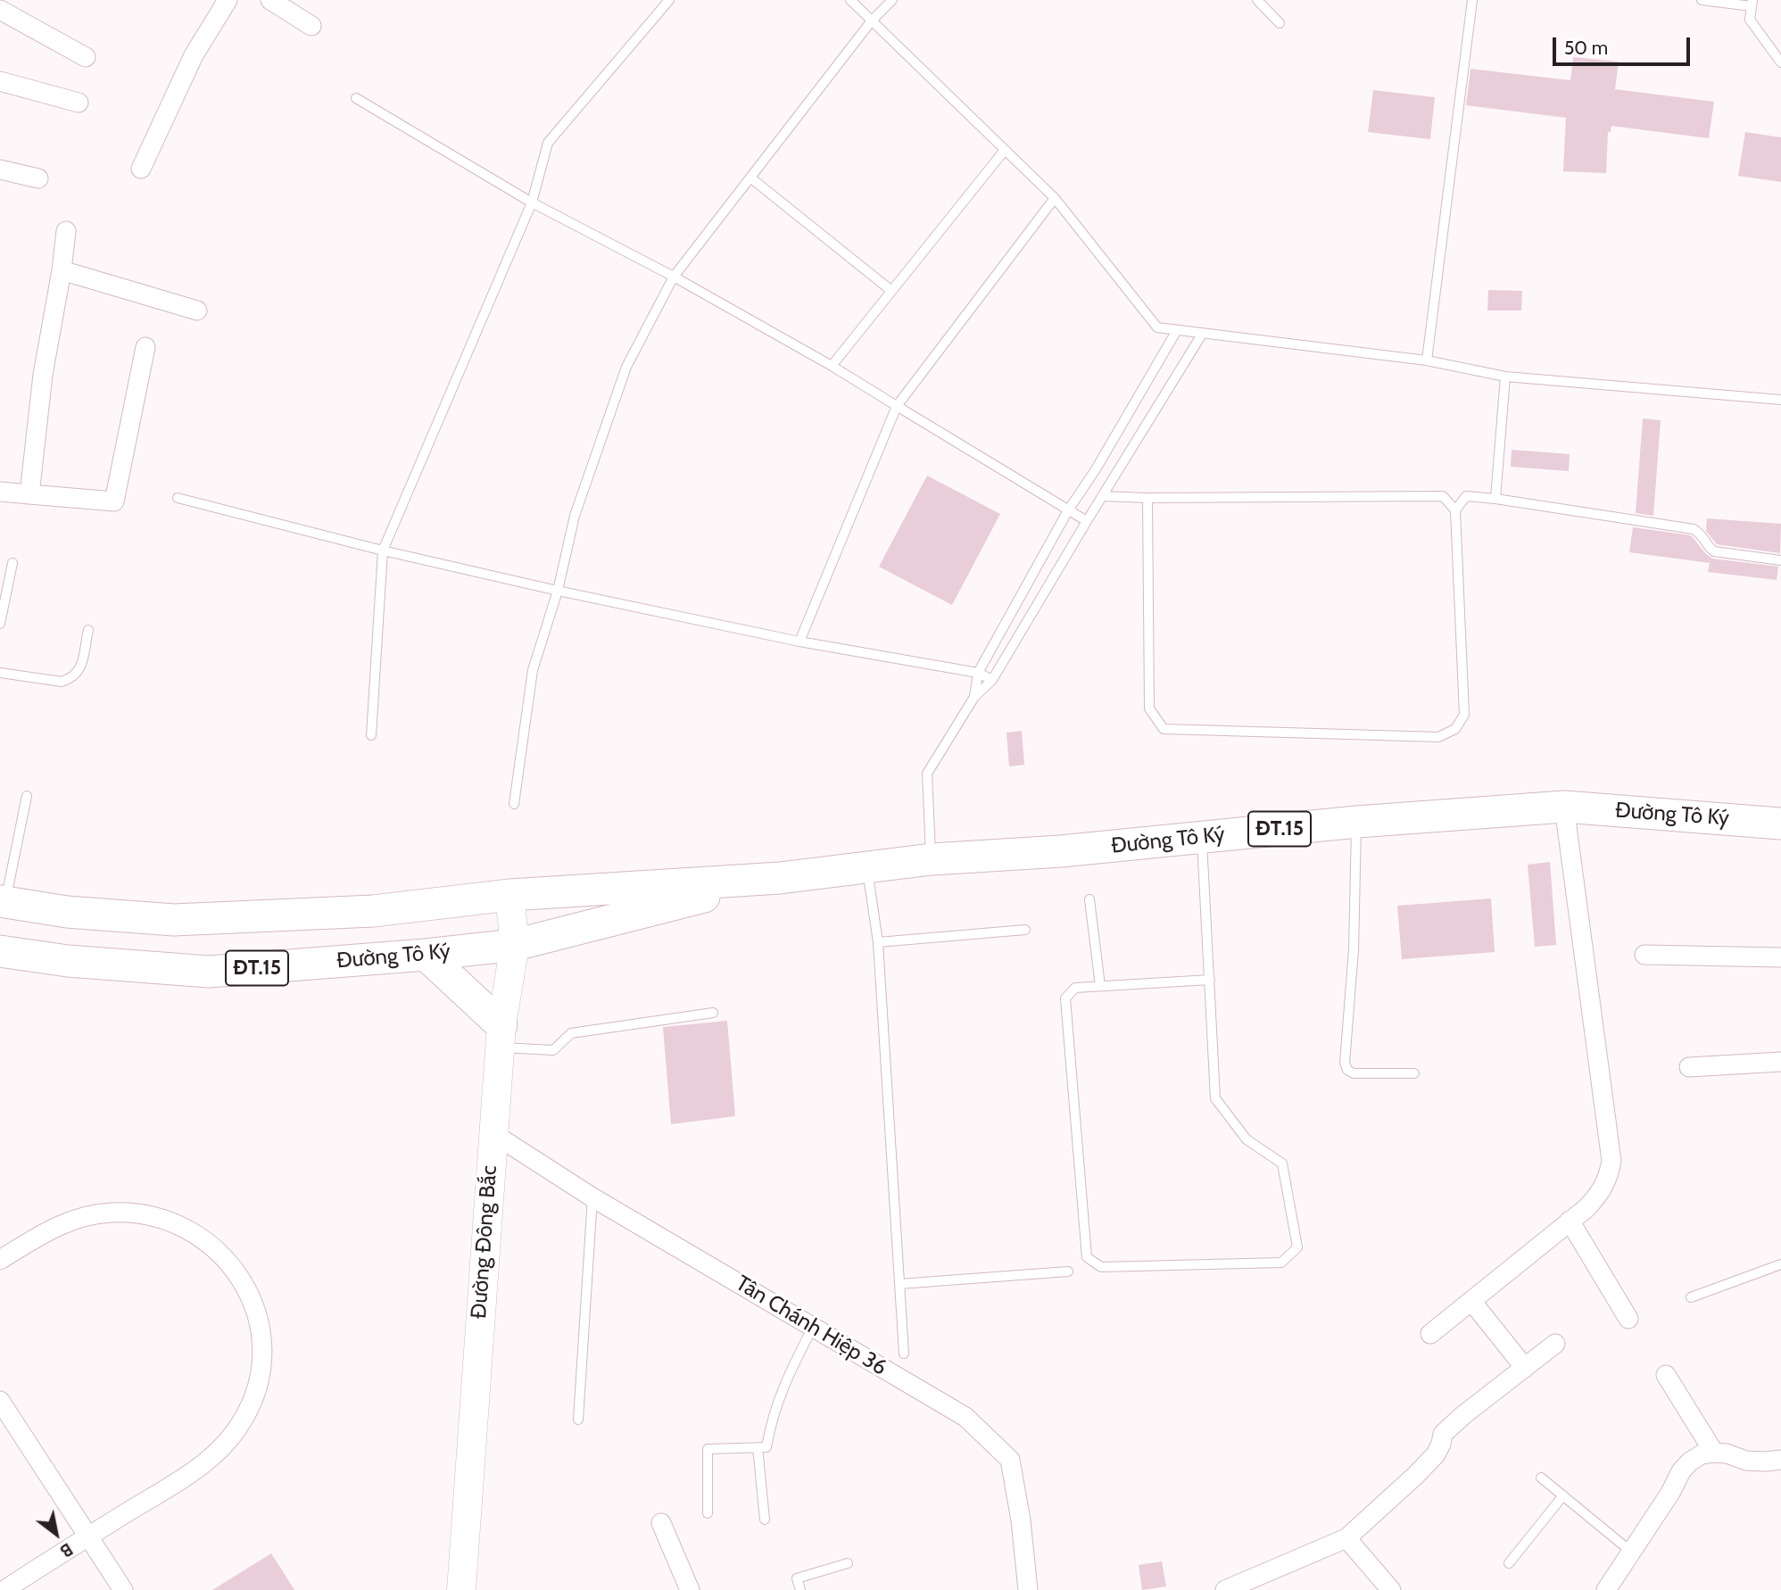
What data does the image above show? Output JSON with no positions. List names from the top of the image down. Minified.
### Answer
{"streets":{"main road":["Đường Tô Ký","ĐT.15"],"street":["Đường Đông Bắc","Tân Chánh Hiệp 36"]},"crossings":[["Đường Tô Ký","Đường Đông Bắc"],["Đường Đông Bắc","Tân Chánh Hiệp 36"]],"scale_bar":"50 m","north":"bottom right"}
